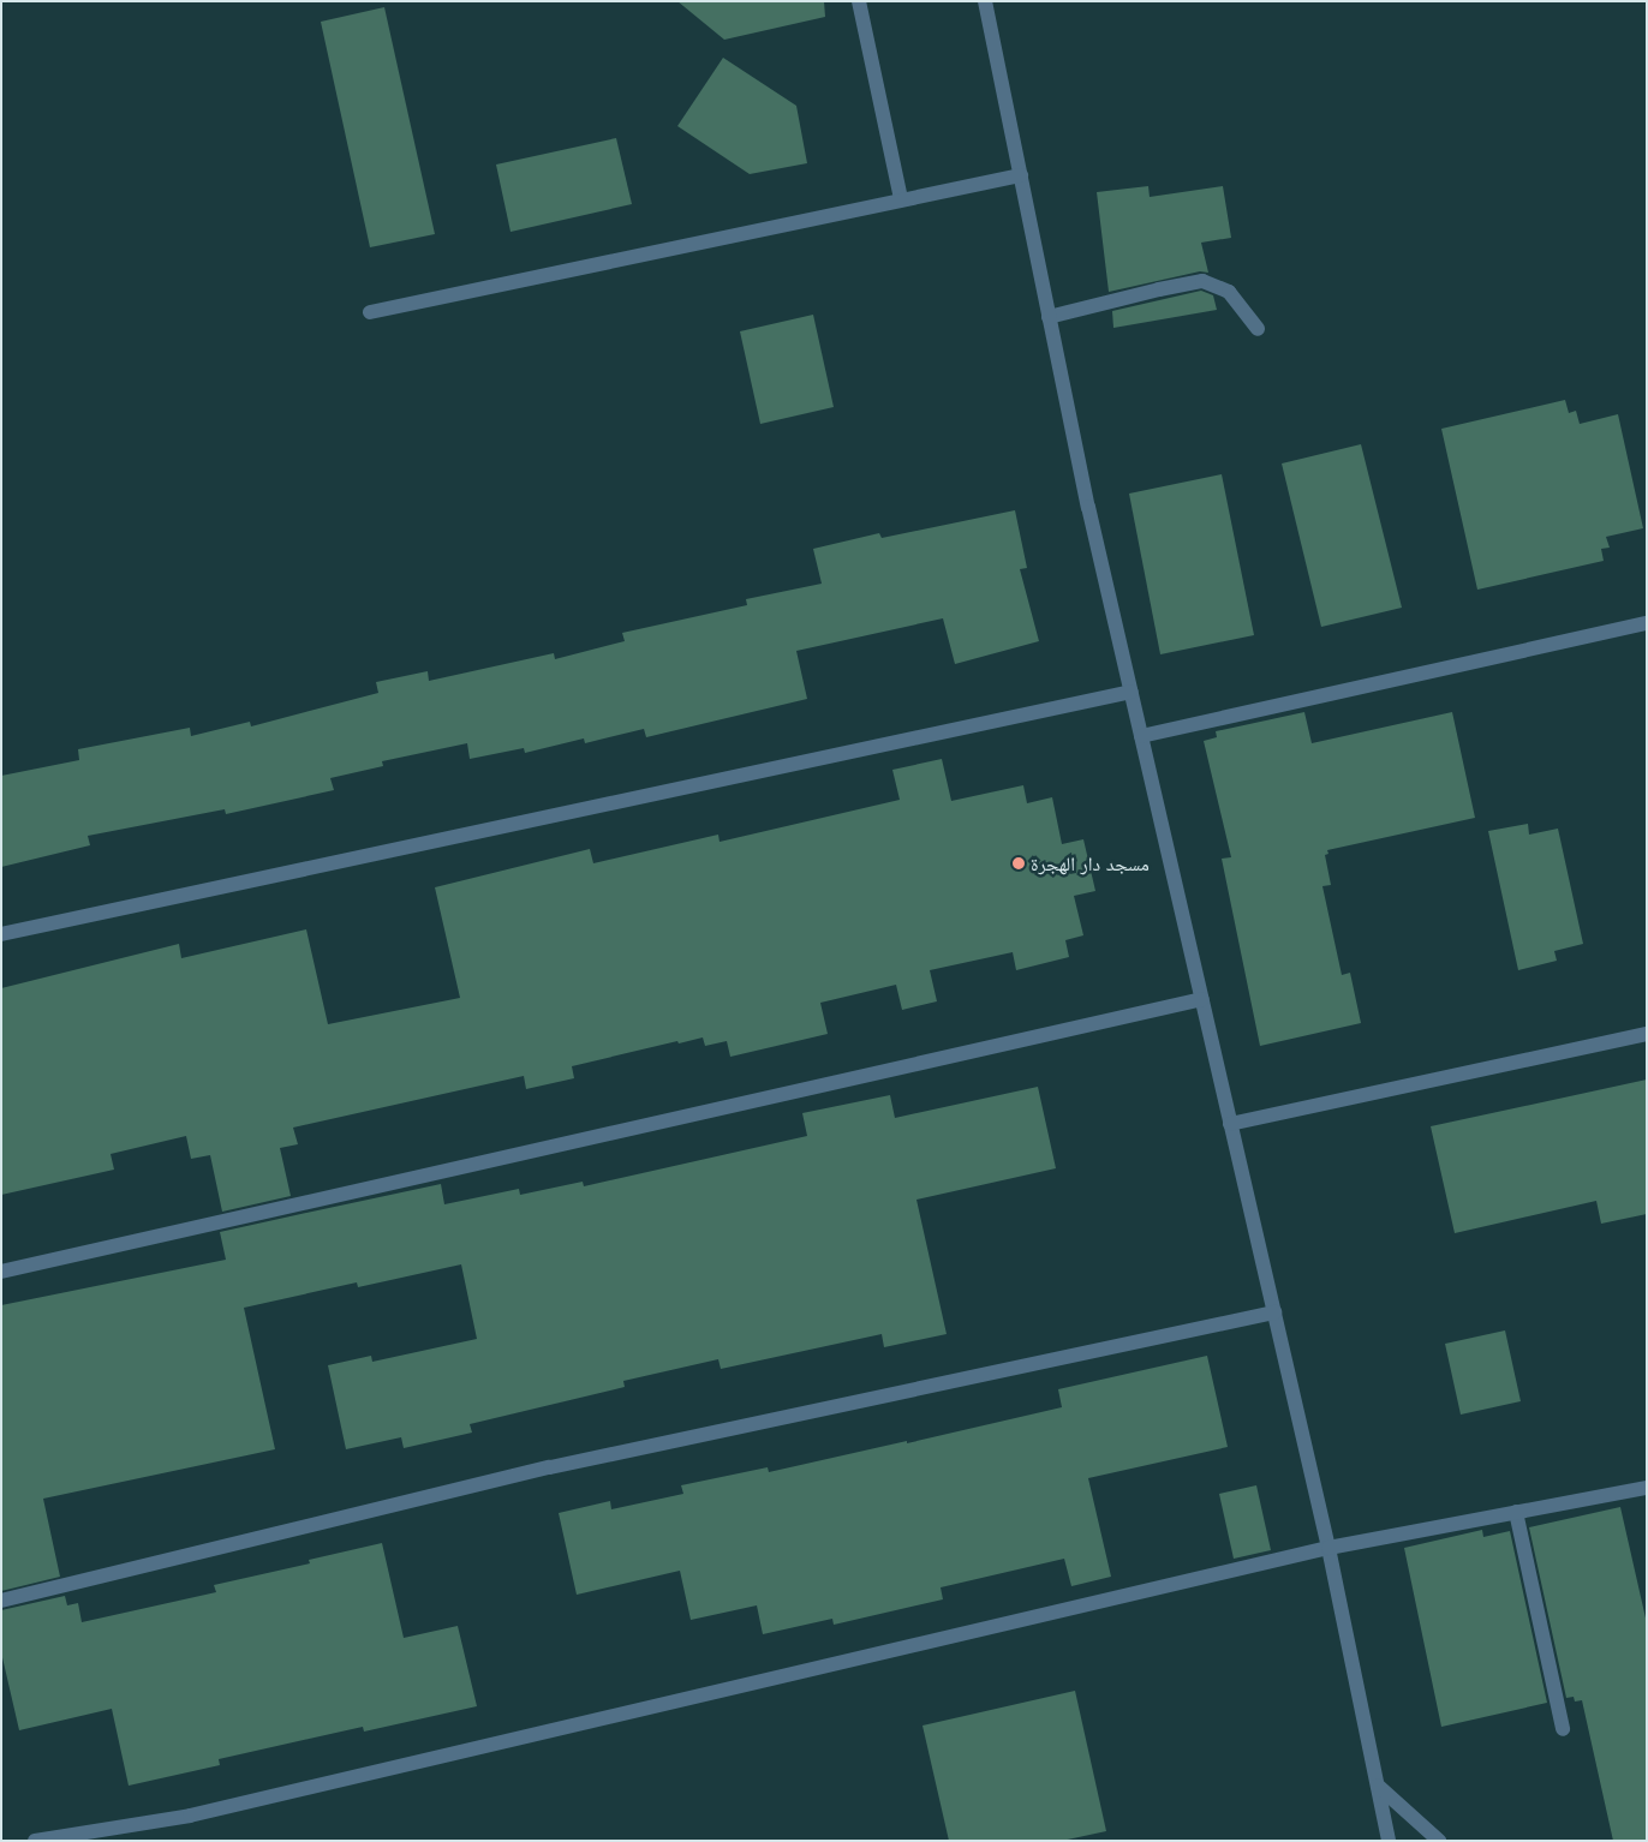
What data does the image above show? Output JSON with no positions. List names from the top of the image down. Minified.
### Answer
{"places":["مسجد دار الهجرة"]}
